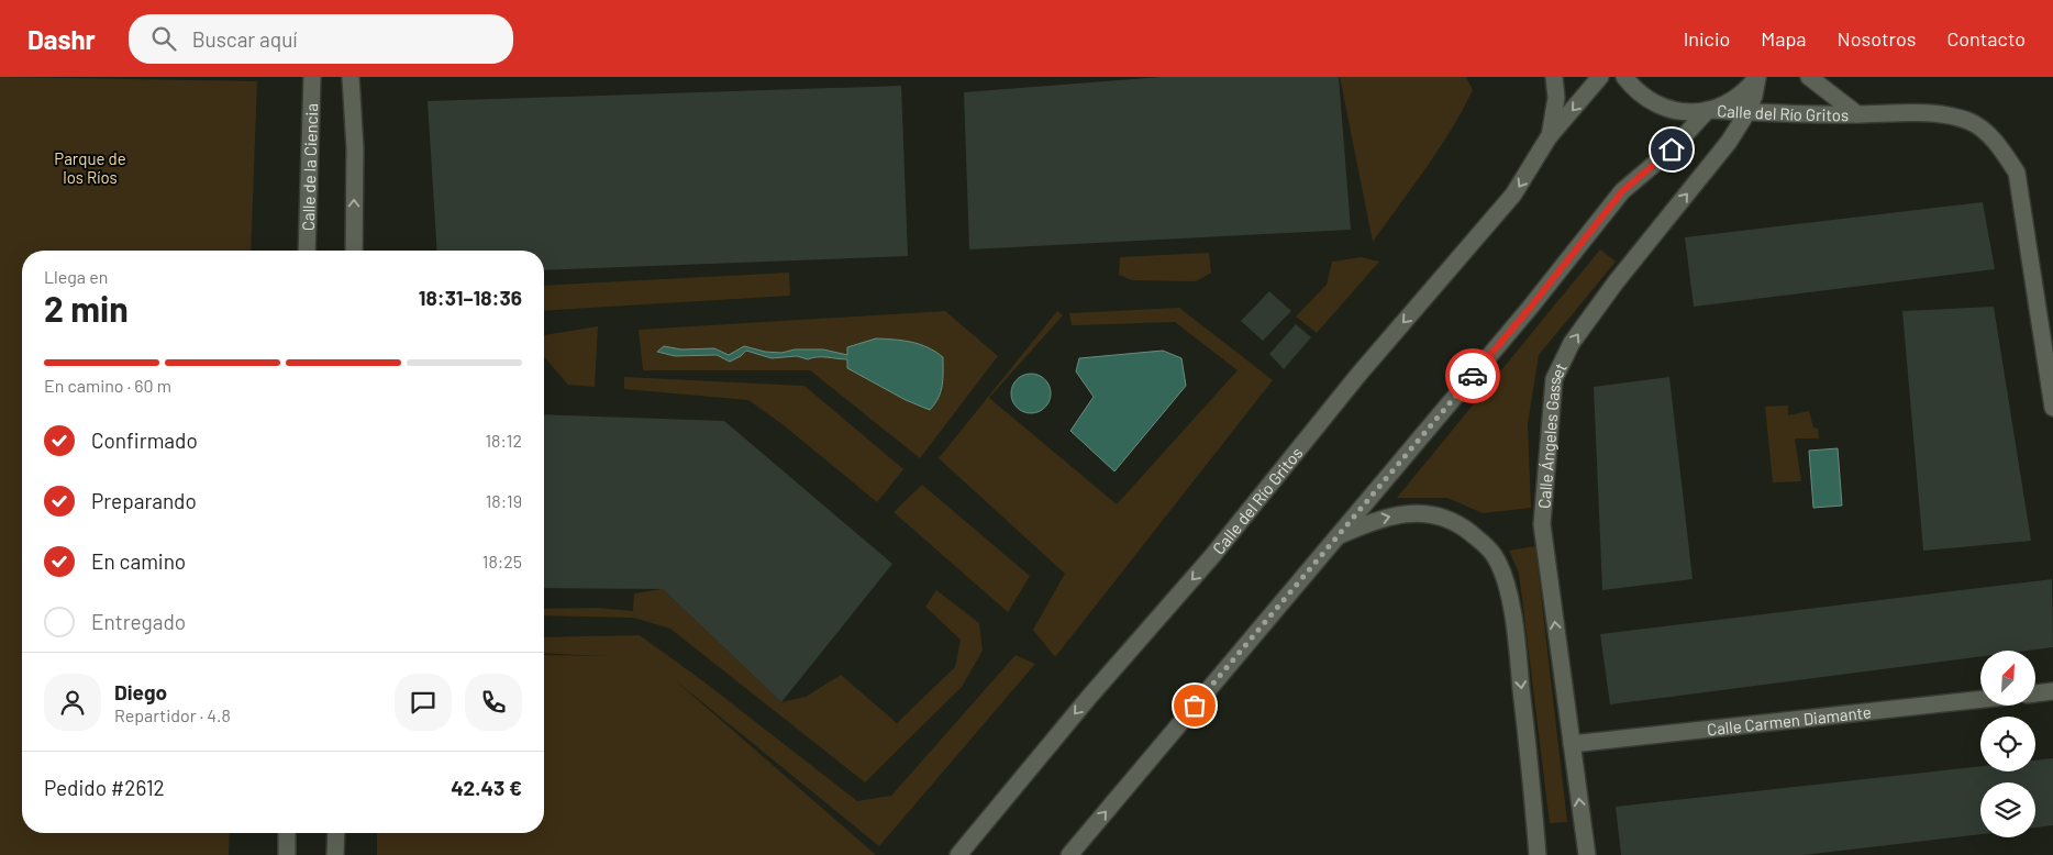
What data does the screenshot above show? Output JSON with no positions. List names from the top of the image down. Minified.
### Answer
{"streets":{"street":["Calle del Río Gritos","Calle de la Ciencia","Calle Ángeles Gasset","Calle Carmen Diamante"]},"crossings":[["Calle del Río Gritos","Calle Ángeles Gasset"],["Calle Ángeles Gasset","Calle Carmen Diamante"]],"one_way":["Calle Ángeles Gasset"],"parks":["Parque de los Ríos"],"north":"top right","page":{"header":"Dashr","search":"Buscar aquí","nav":["Inicio","Mapa","Nosotros","Contacto"],"heading":["2 min","Llega en","18:31–18:36"],"panel":["Diego","Repartidor · 4.8","Pedido #2612","42.43 €"],"bar":"En camino · 60 m","list":[["Confirmado","18:12"],["Preparando","18:19"],["En camino","18:25"],"Entregado"]}}
